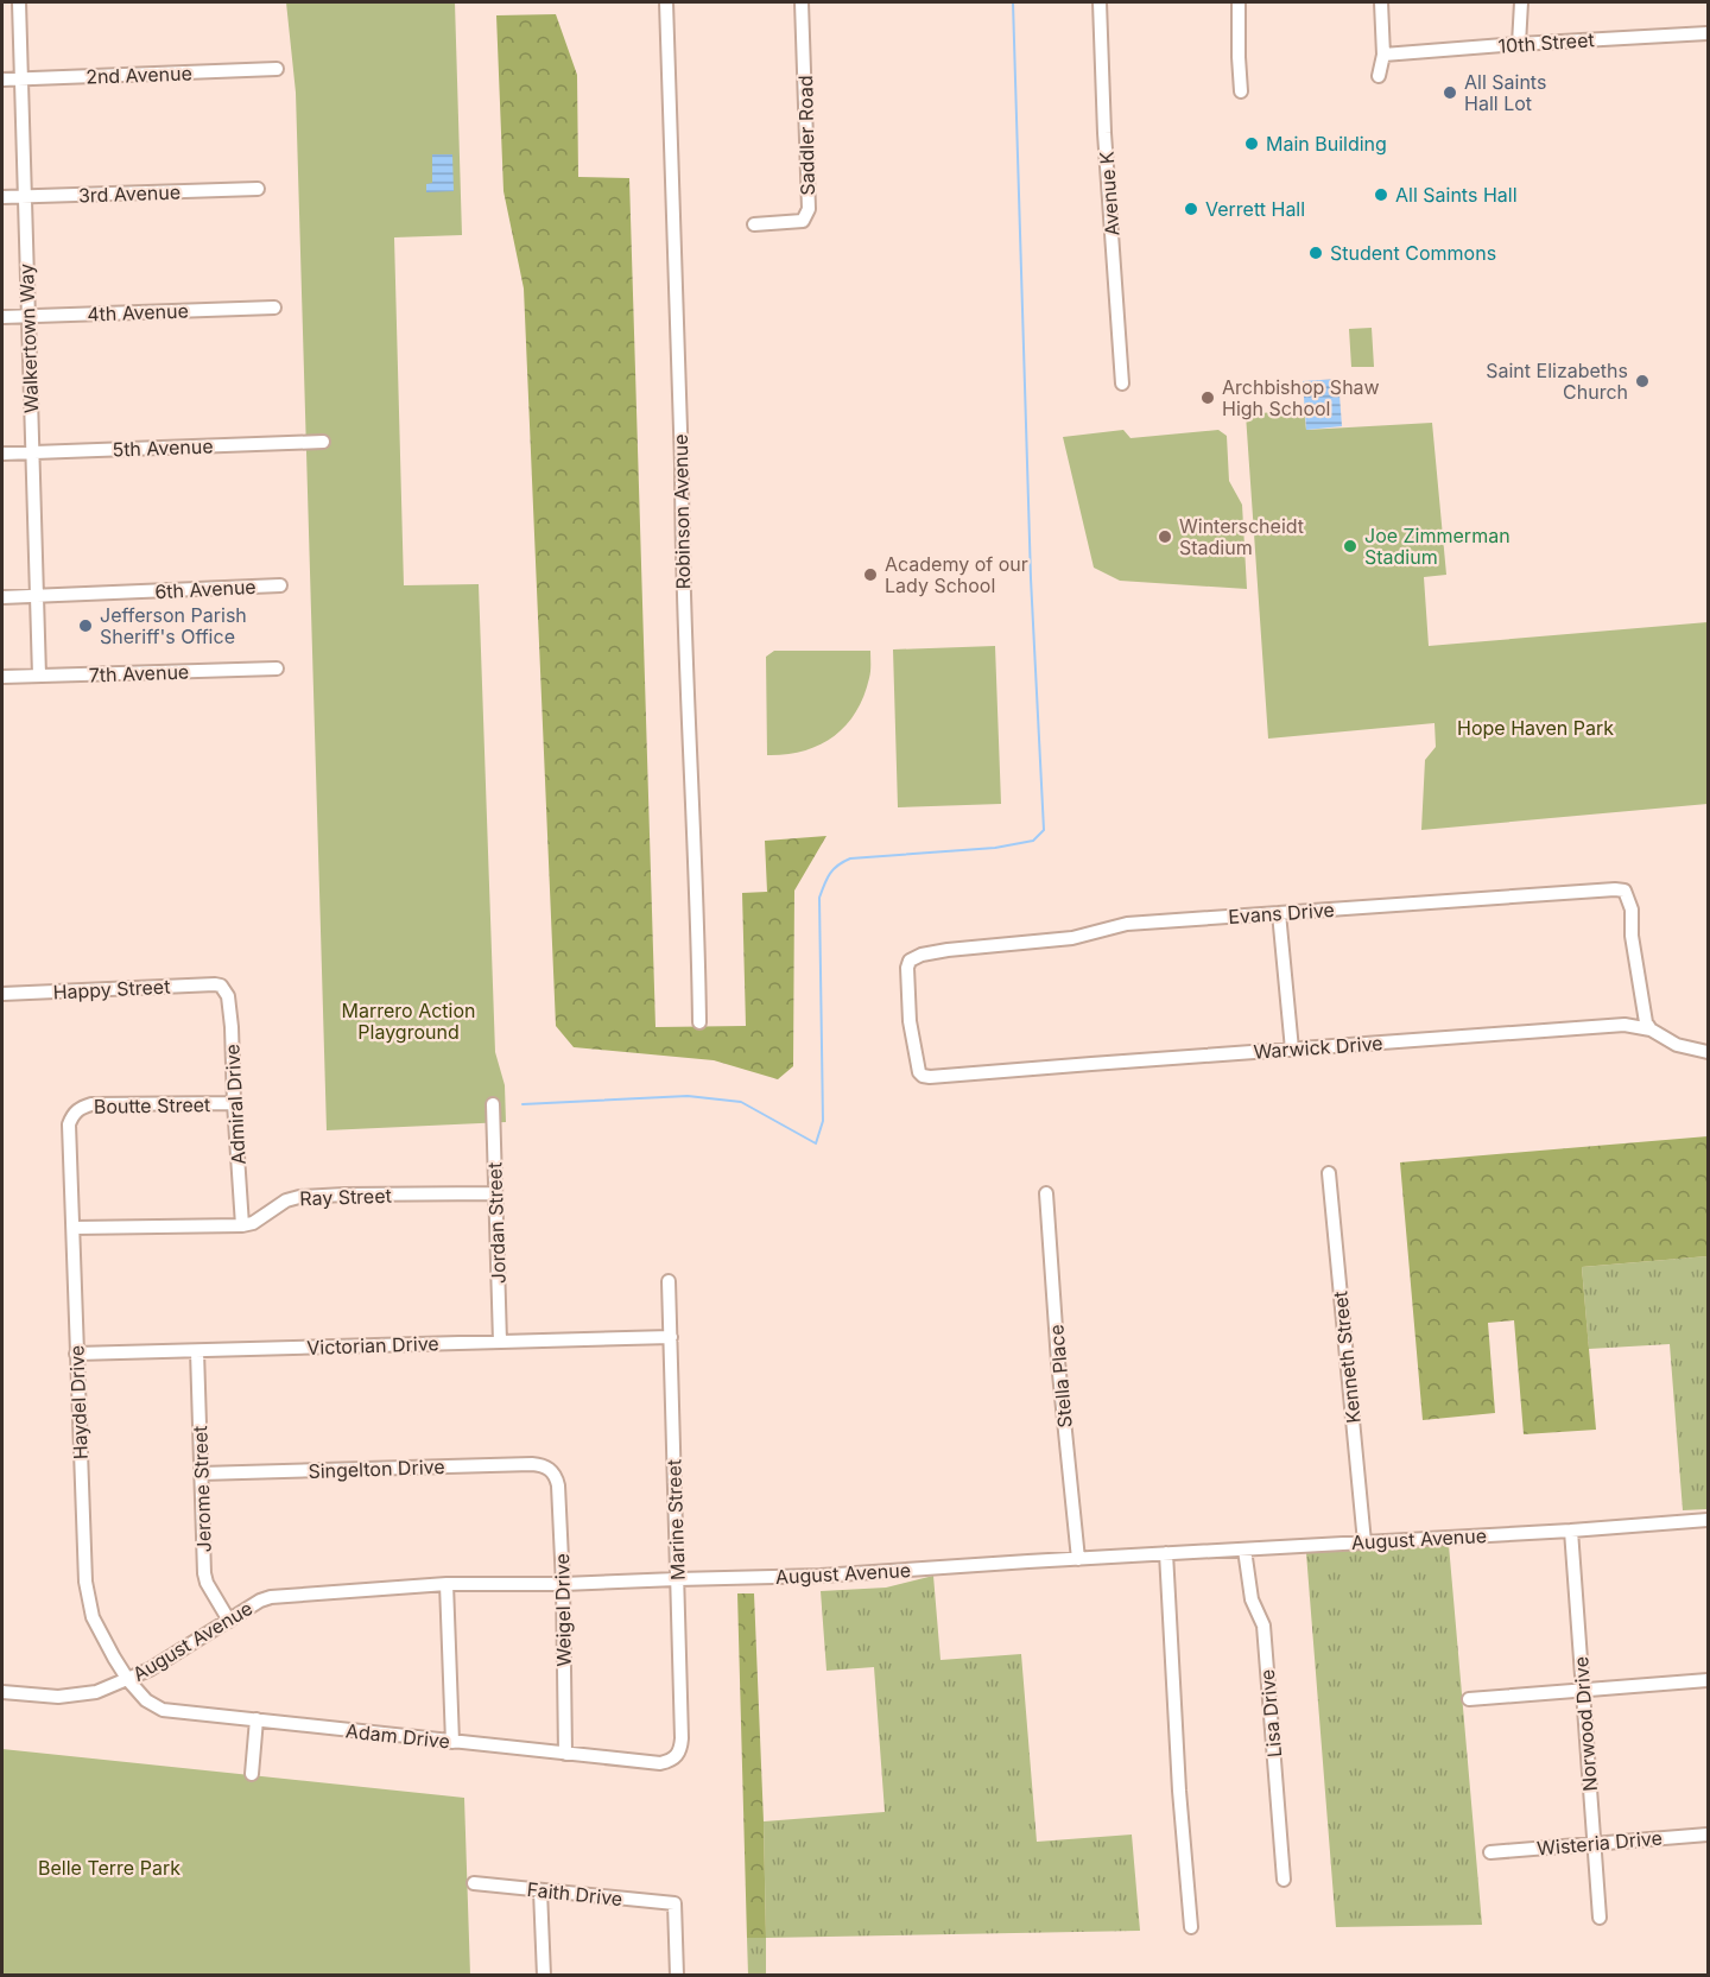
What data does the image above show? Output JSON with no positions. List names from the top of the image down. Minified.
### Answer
{"streets":{"street":["10th Street","2nd Avenue","Saddler Road","3rd Avenue","Avenue K","4th Avenue","Walkertown Way","5th Avenue","Robinson Avenue","6th Avenue","7th Avenue","Evans Drive","Happy Street","Warwick Drive","Admiral Drive","Boutte Street","Ray Street","Jordan Street","Victorian Drive","Kenneth Street","Stella Place","Haydel Drive","Singelton Drive","Jerome Street","Marine Street","August Avenue","Weigel Drive","Lisa Drive","Norwood Drive","Adam Drive","Wisteria Drive","Faith Drive"]},"crossings":[["2nd Avenue","Walkertown Way"],["3rd Avenue","Walkertown Way"],["4th Avenue","Walkertown Way"],["Walkertown Way","5th Avenue"],["Walkertown Way","6th Avenue"],["Walkertown Way","7th Avenue"],["Evans Drive","Warwick Drive"],["Happy Street","Admiral Drive"],["Admiral Drive","Boutte Street"],["Admiral Drive","Ray Street"],["Boutte Street","Haydel Drive"],["Ray Street","Jordan Street"],["Ray Street","Haydel Drive"],["Jordan Street","Victorian Drive"],["Victorian Drive","Haydel Drive"],["Victorian Drive","Jerome Street"],["Victorian Drive","Marine Street"],["Kenneth Street","August Avenue"],["Stella Place","August Avenue"],["Haydel Drive","August Avenue"],["Haydel Drive","Adam Drive"],["Singelton Drive","Jerome Street"],["Singelton Drive","Weigel Drive"],["Jerome Street","August Avenue"],["Marine Street","August Avenue"],["Marine Street","Adam Drive"],["August Avenue","Weigel Drive"],["August Avenue","Lisa Drive"],["August Avenue","Norwood Drive"],["August Avenue","Adam Drive"],["Weigel Drive","Adam Drive"],["Norwood Drive","Wisteria Drive"]],"parks":["Hope Haven Park","Marrero Action Playground","Belle Terre Park"],"places":["All Saints Hall Lot","Main Building","All Saints Hall","Verrett Hall","Student Commons","Saint Elizabeths Church","Archbishop Shaw High School","Winterscheidt Stadium","Joe Zimmerman Stadium","Academy of our Lady School","Jefferson Parish Sheriff's Office"]}
